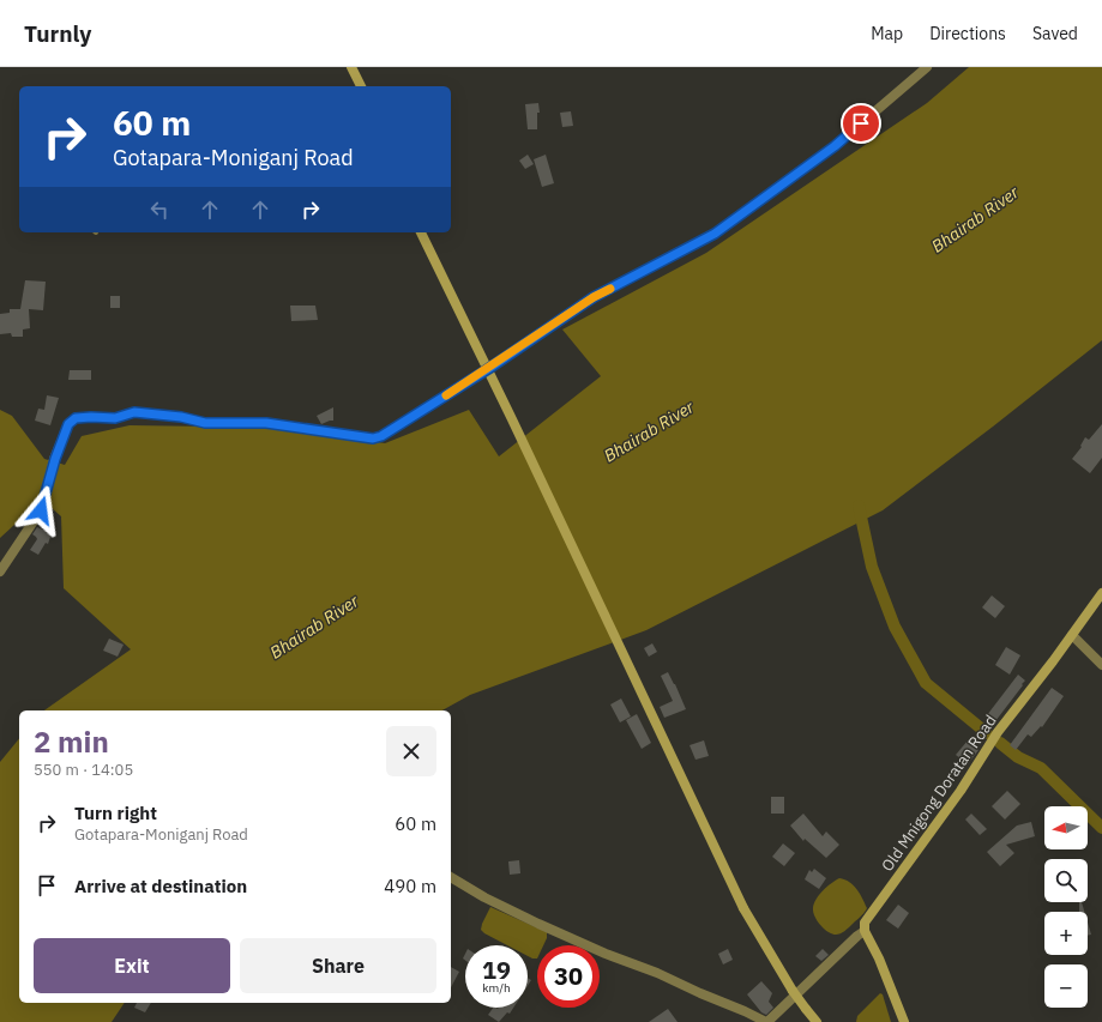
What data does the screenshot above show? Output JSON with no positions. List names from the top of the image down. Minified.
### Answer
{"streets":{"main road":["Old Mnigong Doratan Road"]},"water":["Bhairab River"],"north":"left","page":{"header":"Turnly","nav":["Map","Directions","Saved"],"turn":["60 m","Gotapara-Moniganj Road"],"heading":["2 min","550 m · 14:05"],"list":[{"name":"Turn right","note":"Gotapara-Moniganj Road","value":"60 m"},{"name":"Arrive at destination","value":"490 m"}],"map_buttons":["+","−"],"buttons":["Exit","Share"],"speed":"19 km/h","limit":"30"}}
